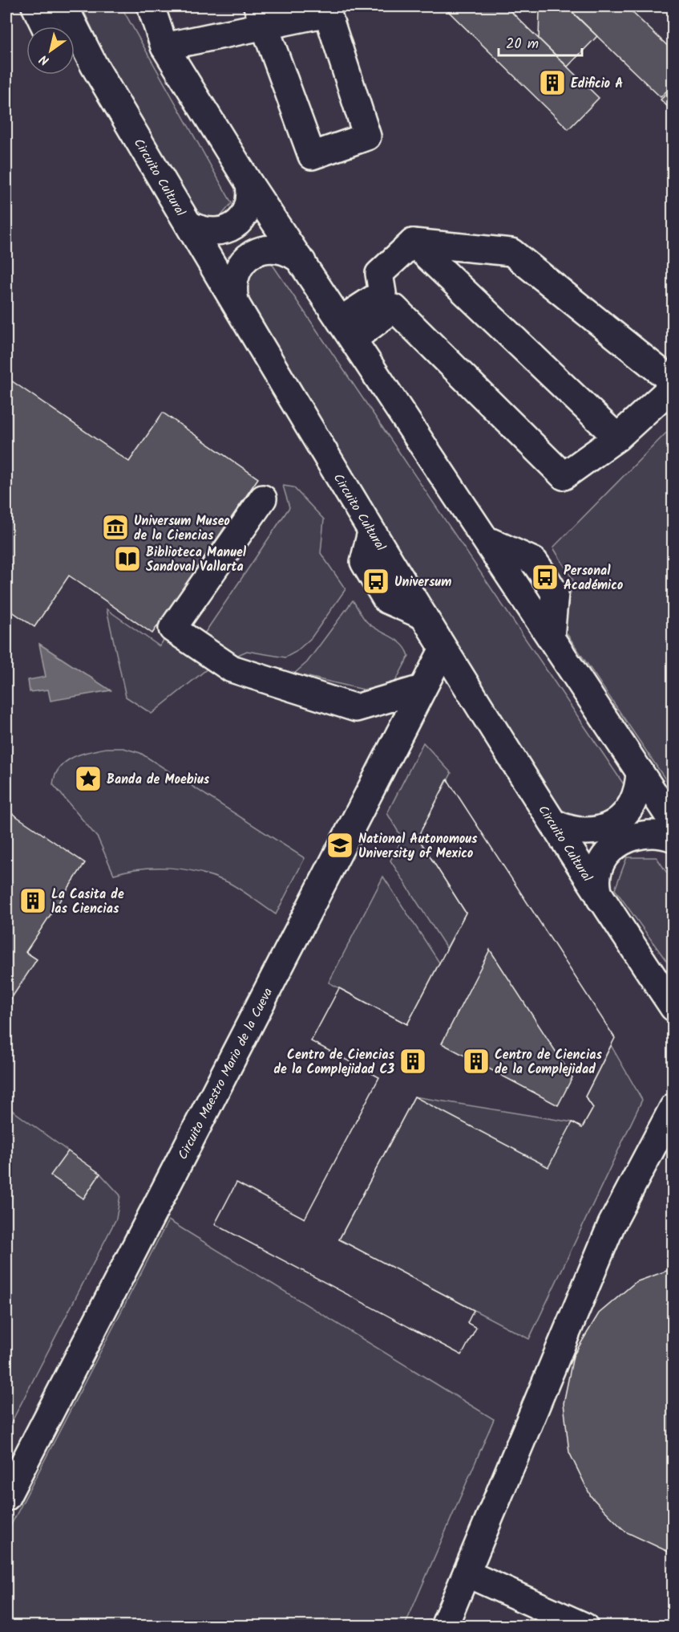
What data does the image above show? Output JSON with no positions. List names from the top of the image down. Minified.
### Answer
{"streets":{"street":["Circuito Cultural","Circuito Maestro Mario de la Cueva"]},"crossings":[["Circuito Cultural","Circuito Maestro Mario de la Cueva"]],"places":{"building":["Edificio A","La Casita de las Ciencias","Centro de Ciencias de la Complejidad C3","Centro de Ciencias de la Complejidad"],"museum":["Universum Museo de la Ciencias"],"library":["Biblioteca Manuel Sandoval Vallarta"],"bus stop":["Personal Académico","Universum"],"place":["Banda de Moebius"],"school or university":["National Autonomous University of Mexico"]},"scale_bar":"20 m","north":"bottom left"}
